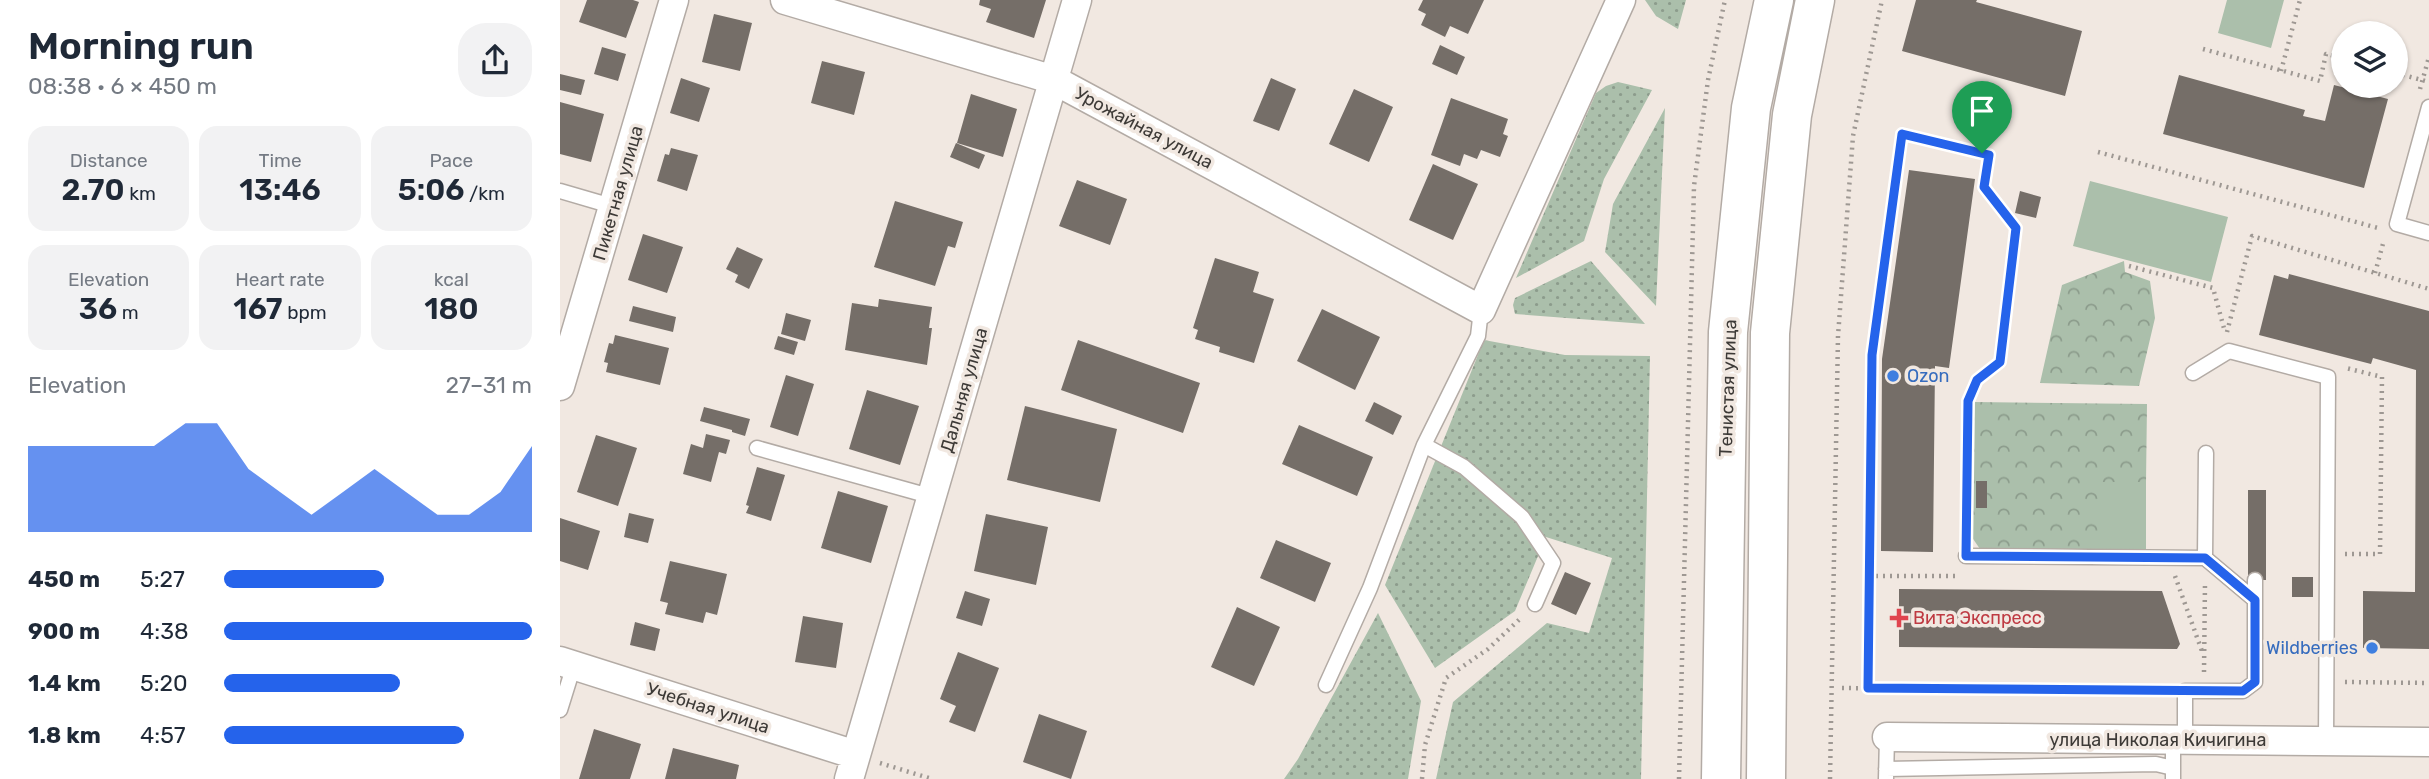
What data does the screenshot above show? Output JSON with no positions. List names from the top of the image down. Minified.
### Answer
{"streets":{"main road":["Тенистая улица"],"street":["Урожайная улица","Пикетная улица","Дальняя улица","Учебная улица","улица Николая Кичигина"]},"crossings":[["Урожайная улица","Дальняя улица"],["Дальняя улица","Учебная улица"]],"places":{"other":["Ozon","Wildberries"],"health":["Вита Экспресс"]},"page":{"heading":["Morning run","08:38 · 6 × 450 m"],"stats":[["Distance","2.70 km"],["Time","13:46"],["Pace","5:06 /km"],["Elevation","36 m"],["Heart rate","167 bpm"],["kcal","180"]],"chart":["Elevation","27–31 m"],"list":[{"name":"450 m","note":"5:27"},{"name":"900 m","note":"4:38"},{"name":"1.4 km","note":"5:20"},{"name":"1.8 km","note":"4:57"}]}}
